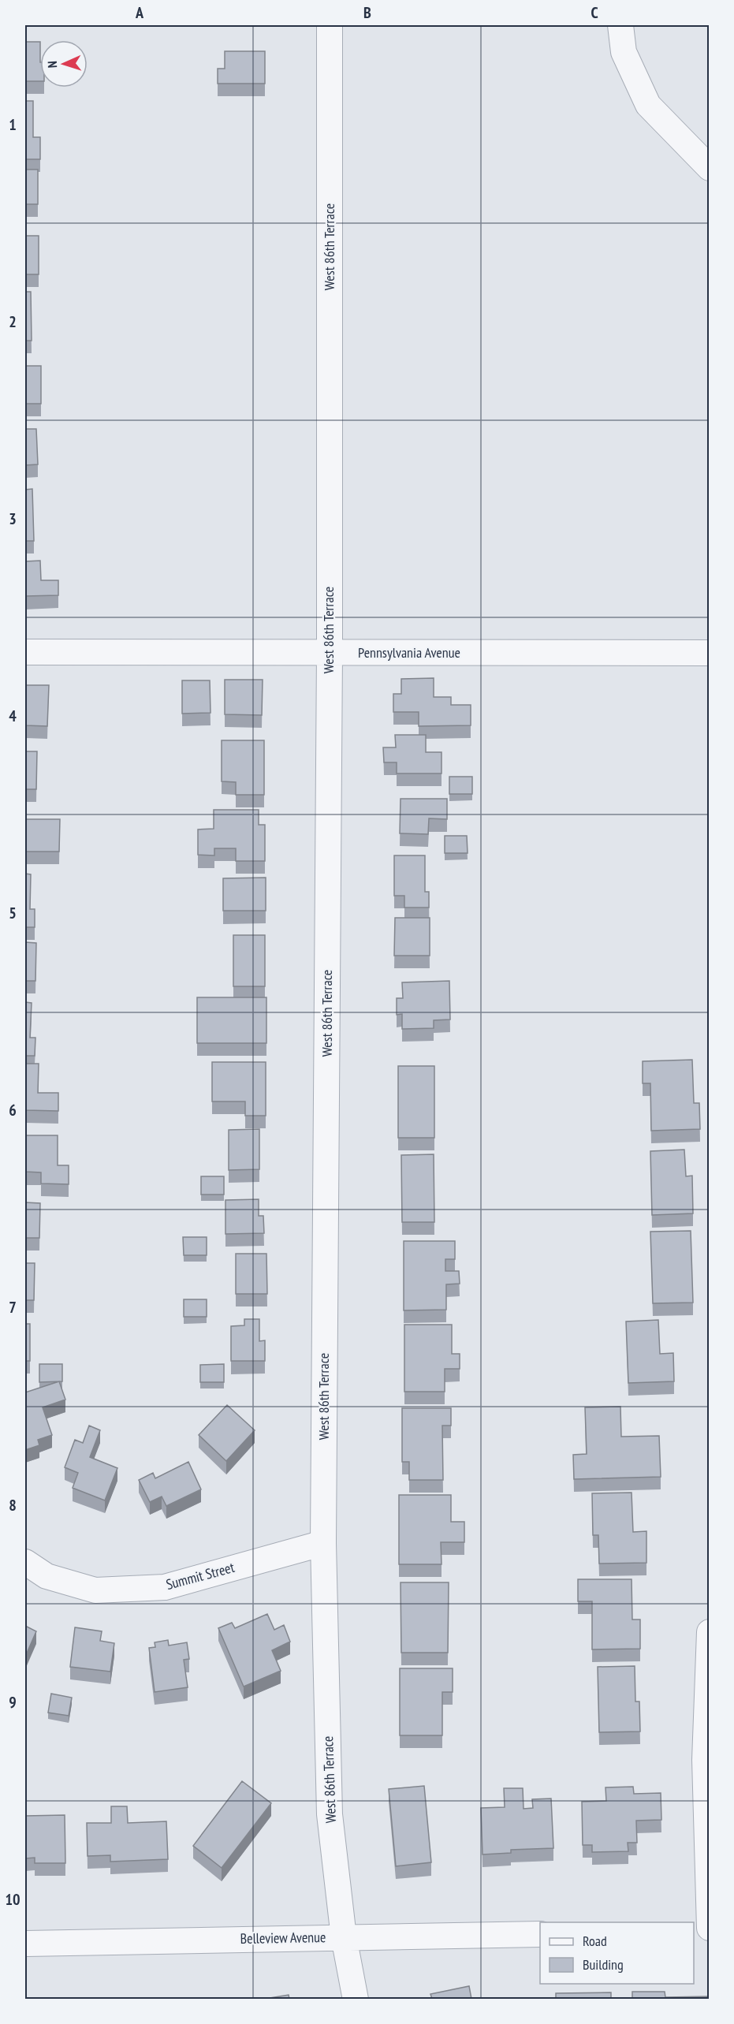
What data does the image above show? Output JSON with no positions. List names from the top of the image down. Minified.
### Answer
{"streets":{"street":["West 86th Terrace","Pennsylvania Avenue","Summit Street","Belleview Avenue"]},"crossings":[["West 86th Terrace","Pennsylvania Avenue"],["West 86th Terrace","Summit Street"],["West 86th Terrace","Belleview Avenue"]],"legend":["Road","Building"],"north":"left","grid":{"columns":["A","B","C"],"rows":["1","2","3","4","5","6","7","8","9","10"]}}
